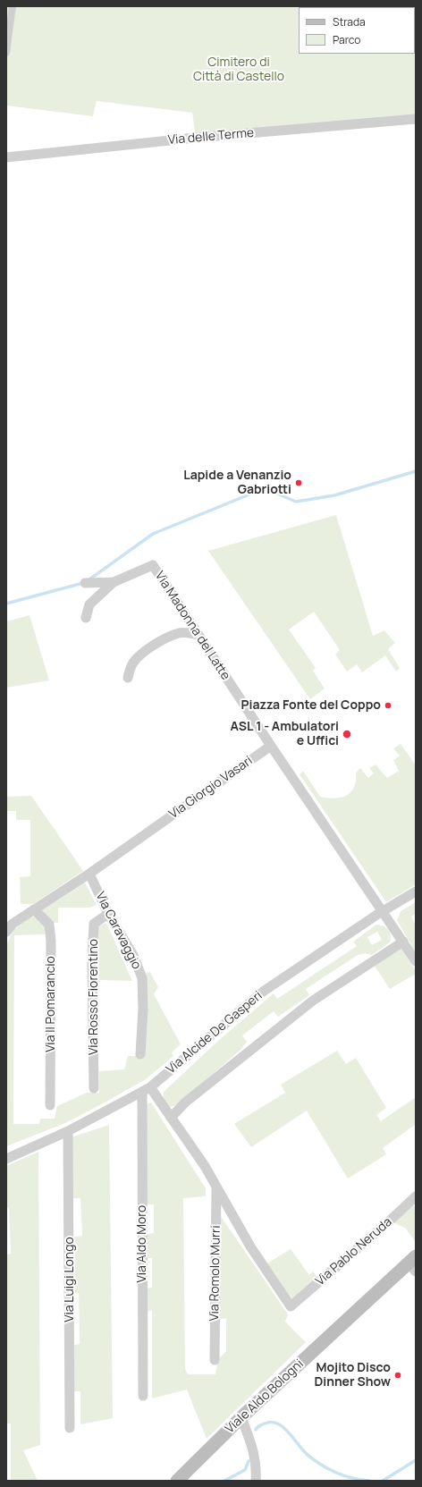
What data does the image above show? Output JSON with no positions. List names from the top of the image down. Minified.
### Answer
{"streets":{"main road":["Viale Aldo Bologni"],"street":["Via delle Terme","Via Madonna del Latte","Via Giorgio Vasari","Via Caravaggio","Via Rosso Fiorentino","Via Il Pomarancio","Via Alcide De Gasperi","Via Aldo Moro","Via Pablo Neruda","Via Romolo Murri","Via Luigi Longo"]},"crossings":[["Via Madonna del Latte","Via Giorgio Vasari"],["Via Giorgio Vasari","Via Caravaggio"],["Via Giorgio Vasari","Via Il Pomarancio"],["Via Caravaggio","Via Rosso Fiorentino"],["Via Alcide De Gasperi","Via Aldo Moro"],["Via Alcide De Gasperi","Via Romolo Murri"],["Via Alcide De Gasperi","Via Luigi Longo"],["Via Aldo Moro","Via Romolo Murri"],["Via Pablo Neruda","Via Romolo Murri"]],"parks":["Cimitero di Città di Castello"],"places":["Lapide a Venanzio Gabriotti","Piazza Fonte del Coppo","ASL 1 - Ambulatori e Uffici","Mojito Disco Dinner Show"],"legend":["Strada","Parco"]}
